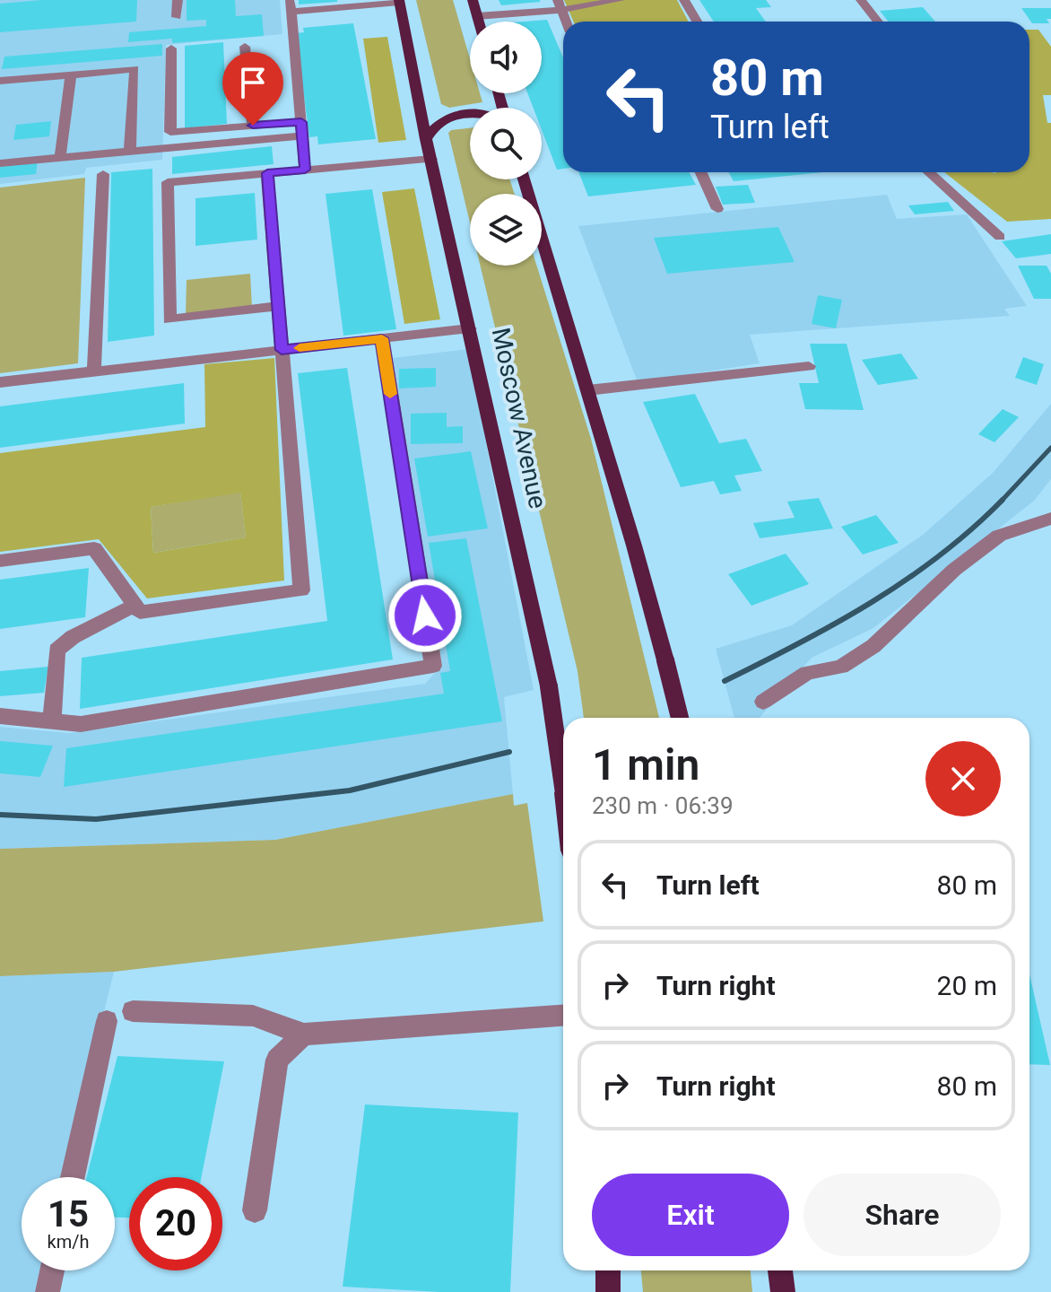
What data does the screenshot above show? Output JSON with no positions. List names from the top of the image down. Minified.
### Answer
{"streets":{"main road":["Moscow Avenue"]},"page":{"turn":["80 m","Turn left"],"heading":["1 min","230 m · 06:39"],"list":[{"name":"Turn left","value":"80 m"},{"name":"Turn right","value":"20 m"},{"name":"Turn right","value":"80 m"}],"buttons":["Exit","Share"],"speed":"15 km/h","limit":"20"}}
